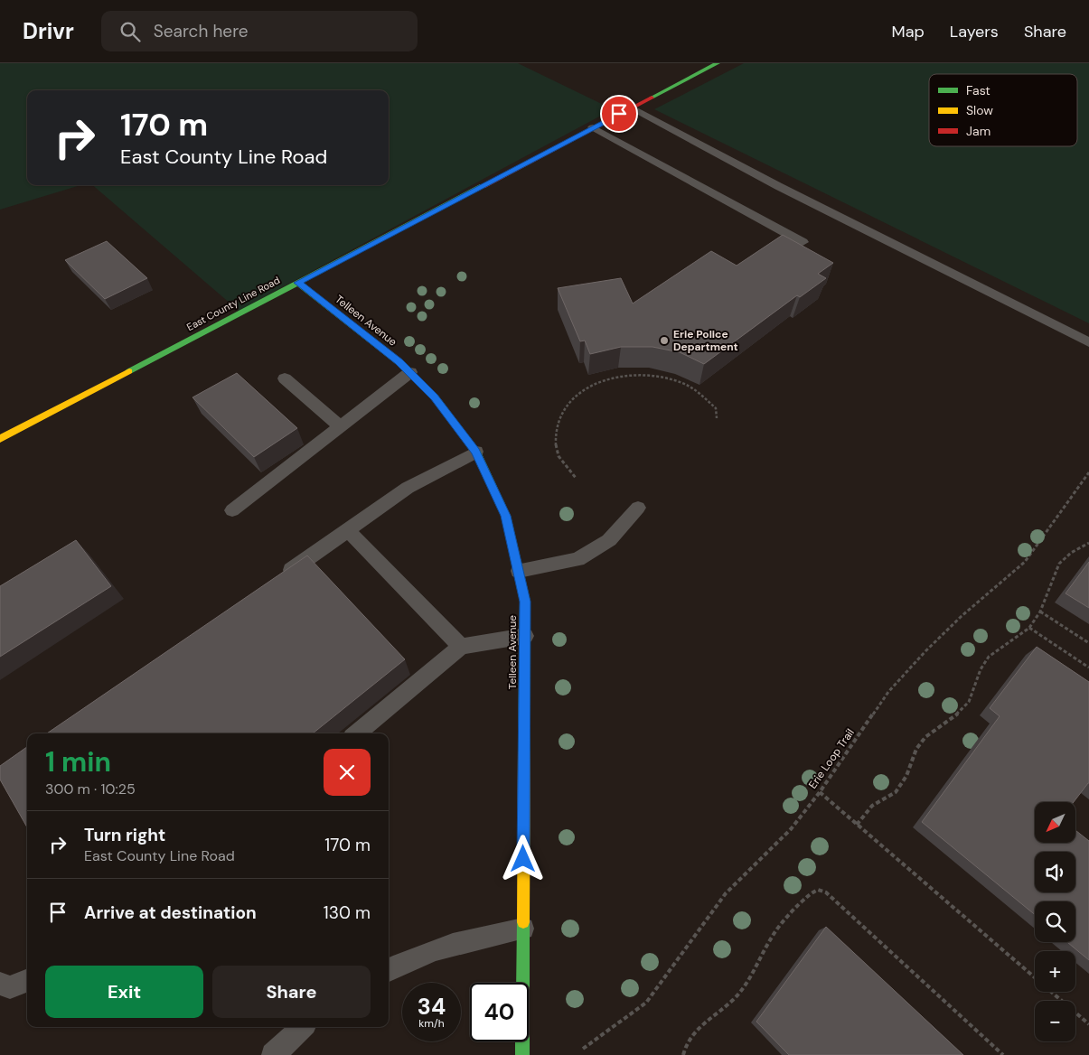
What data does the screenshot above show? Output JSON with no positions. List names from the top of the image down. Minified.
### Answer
{"streets":{"main road":["East County Line Road","Telleen Avenue"],"path":["Erie Loop Trail"]},"crossings":[["East County Line Road","Telleen Avenue"]],"places":["Erie Police Department"],"legend":["Fast","Slow","Jam"],"north":"bottom left","page":{"header":"Drivr","search":"Search here","nav":["Map","Layers","Share"],"turn":["170 m","East County Line Road"],"heading":["1 min","300 m · 10:25"],"map_buttons":["+","−"],"list":[{"name":"Turn right","note":"East County Line Road","value":"170 m"},{"name":"Arrive at destination","value":"130 m"}],"buttons":["Exit","Share"],"speed":"34 km/h","limit":"40"}}
